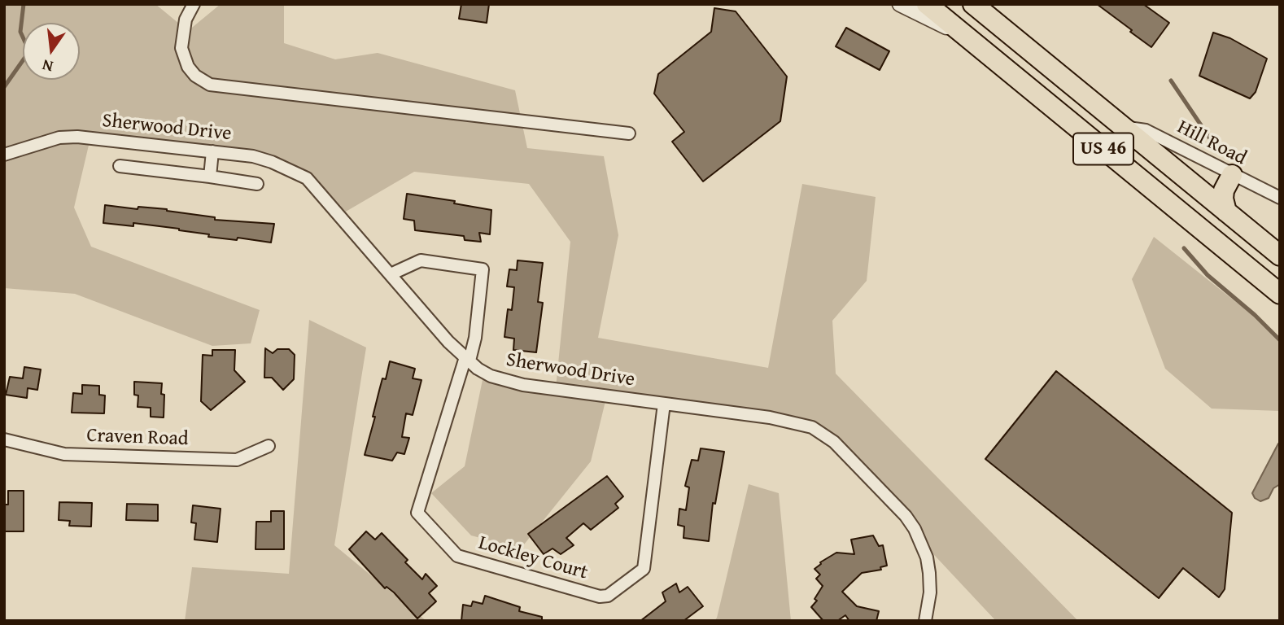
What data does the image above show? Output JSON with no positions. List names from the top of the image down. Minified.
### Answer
{"streets":{"highway":["US 46"],"street":["Sherwood Drive","Hill Road","Craven Road","Lockley Court"]},"crossings":[["Sherwood Drive","Lockley Court"],["Hill Road","US 46"]],"north":"bottom"}
